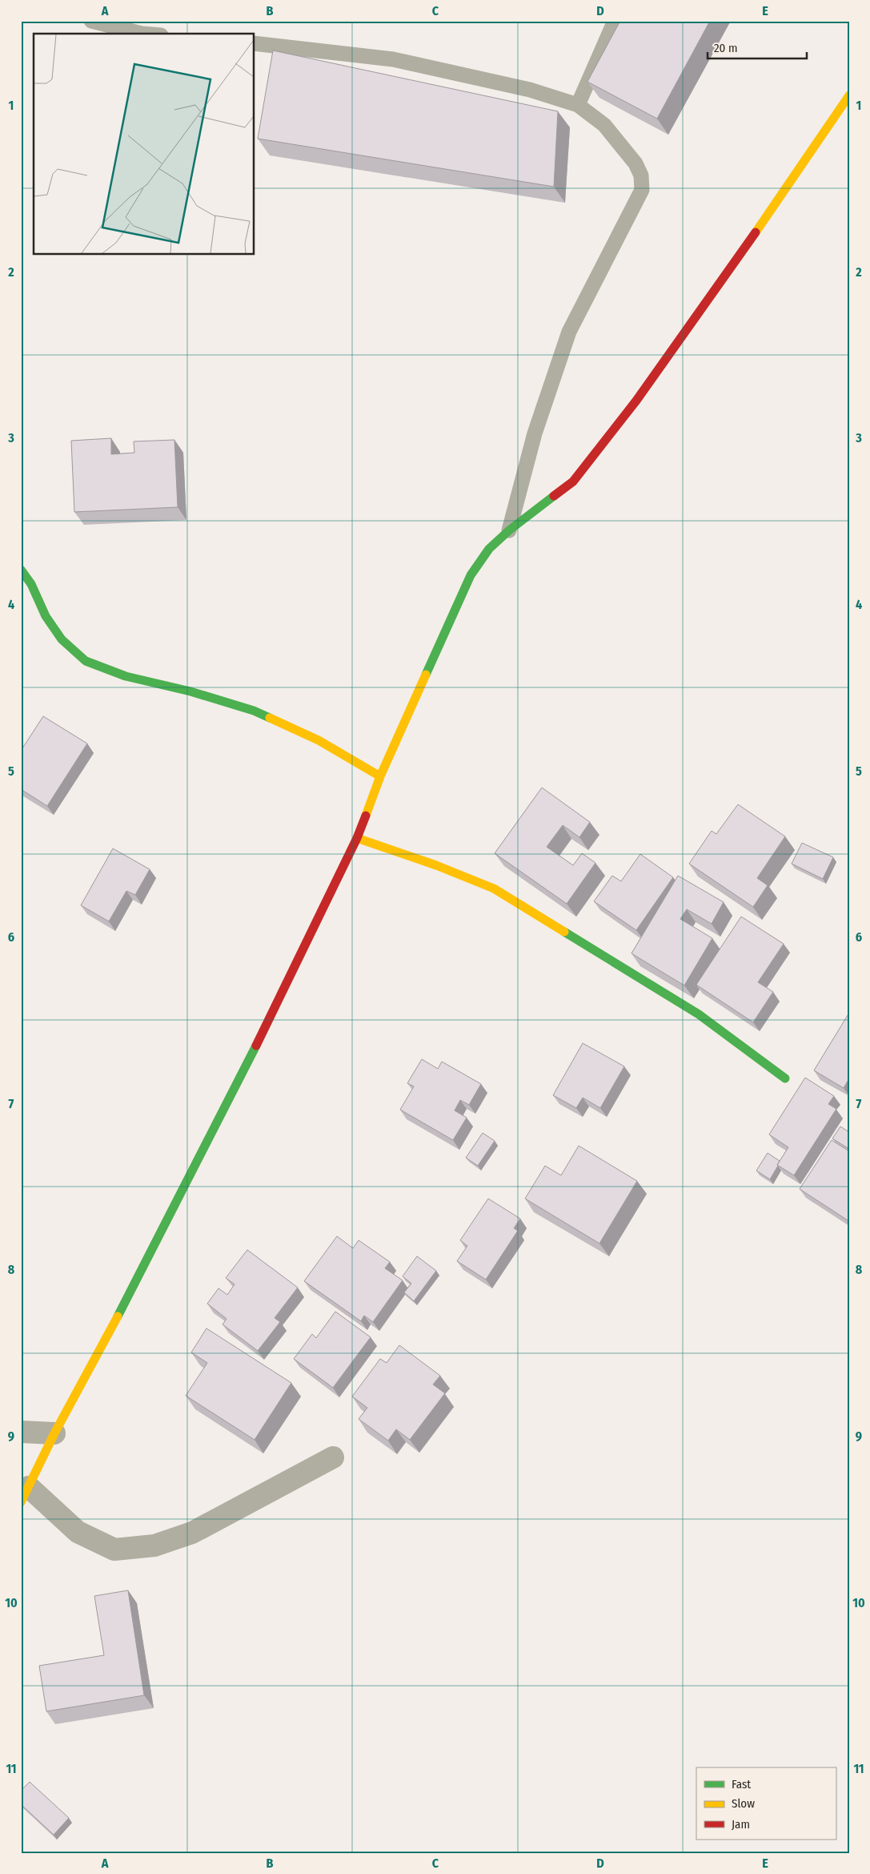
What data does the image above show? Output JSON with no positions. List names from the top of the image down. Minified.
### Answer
{"legend":["Fast","Slow","Jam"],"scale_bar":"20 m","grid":{"columns":["A","B","C","D","E"],"rows":["1","2","3","4","5","6","7","8","9","10","11"]}}
